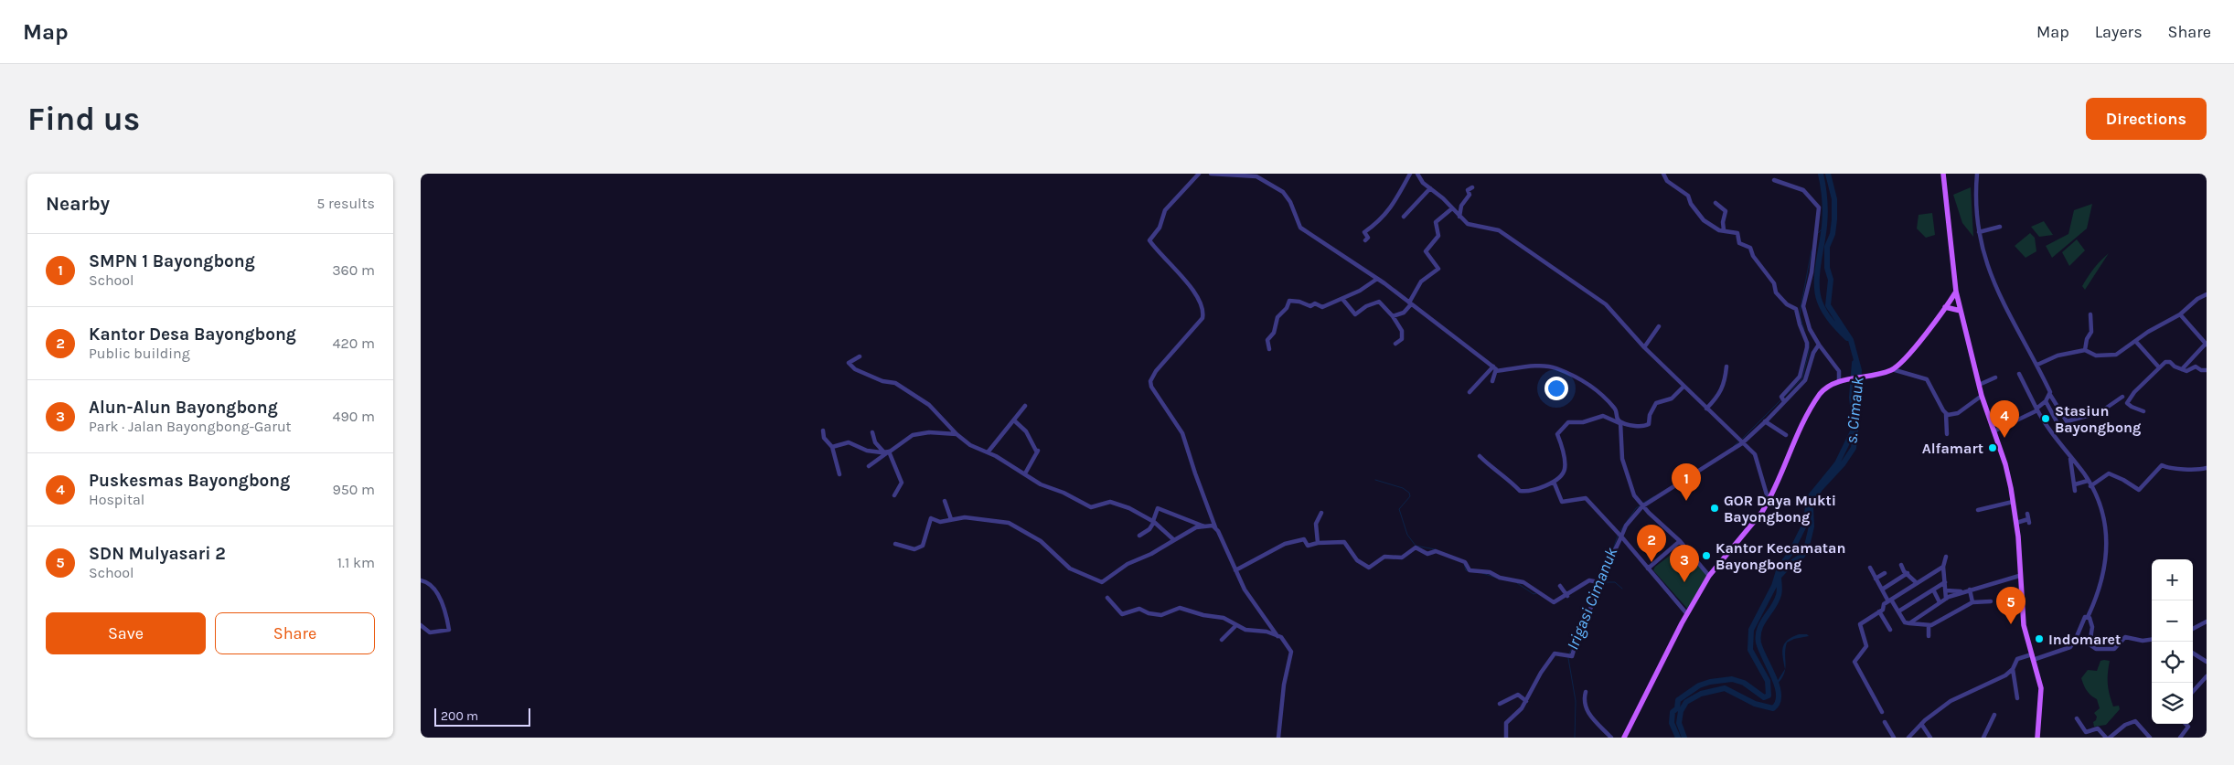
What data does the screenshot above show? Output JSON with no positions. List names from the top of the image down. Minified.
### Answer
{"water":["s. Cimauk","Irigasi Cimanuk"],"places":["Stasiun Bayongbong","Alfamart","GOR Daya Mukti Bayongbong","Kantor Kecamatan Bayongbong","Indomaret"],"scale_bar":"200 m","page":{"header":"Map","nav":["Map","Layers","Share"],"buttons":["Directions",["Save","Share"]],"title":"Find us","heading":["Nearby","5 results"],"list":[{"mark":"1","name":"SMPN 1 Bayongbong","note":"School","value":"360 m"},{"mark":"2","name":"Kantor Desa Bayongbong","note":"Public building","value":"420 m"},{"mark":"3","name":"Alun-Alun Bayongbong","note":"Park · Jalan Bayongbong-Garut","value":"490 m"},{"mark":"4","name":"Puskesmas Bayongbong","note":"Hospital","value":"950 m"},{"mark":"5","name":"SDN Mulyasari 2","note":"School","value":"1.1 km"}],"pins":["4","1","2","3","5"],"map_buttons":["+","−"],"scale":"200 m"}}
